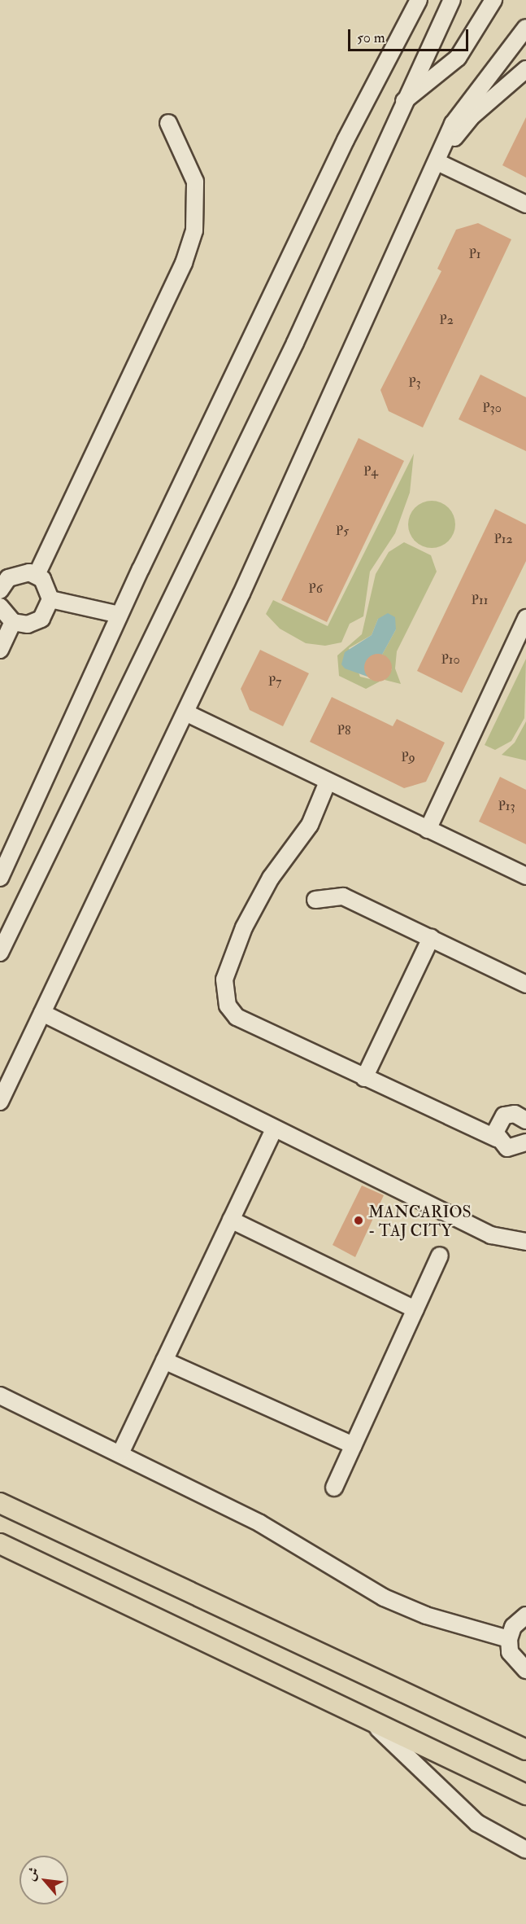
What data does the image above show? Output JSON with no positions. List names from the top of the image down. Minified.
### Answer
{"places":["MANCARIOS - TAJ CITY"],"house_numbers":["P1","P2","P3","P30","P4","P5","P12","P6","P11","P10","P7","P8","P9","P13"],"scale_bar":"50 m","north":"top left"}
